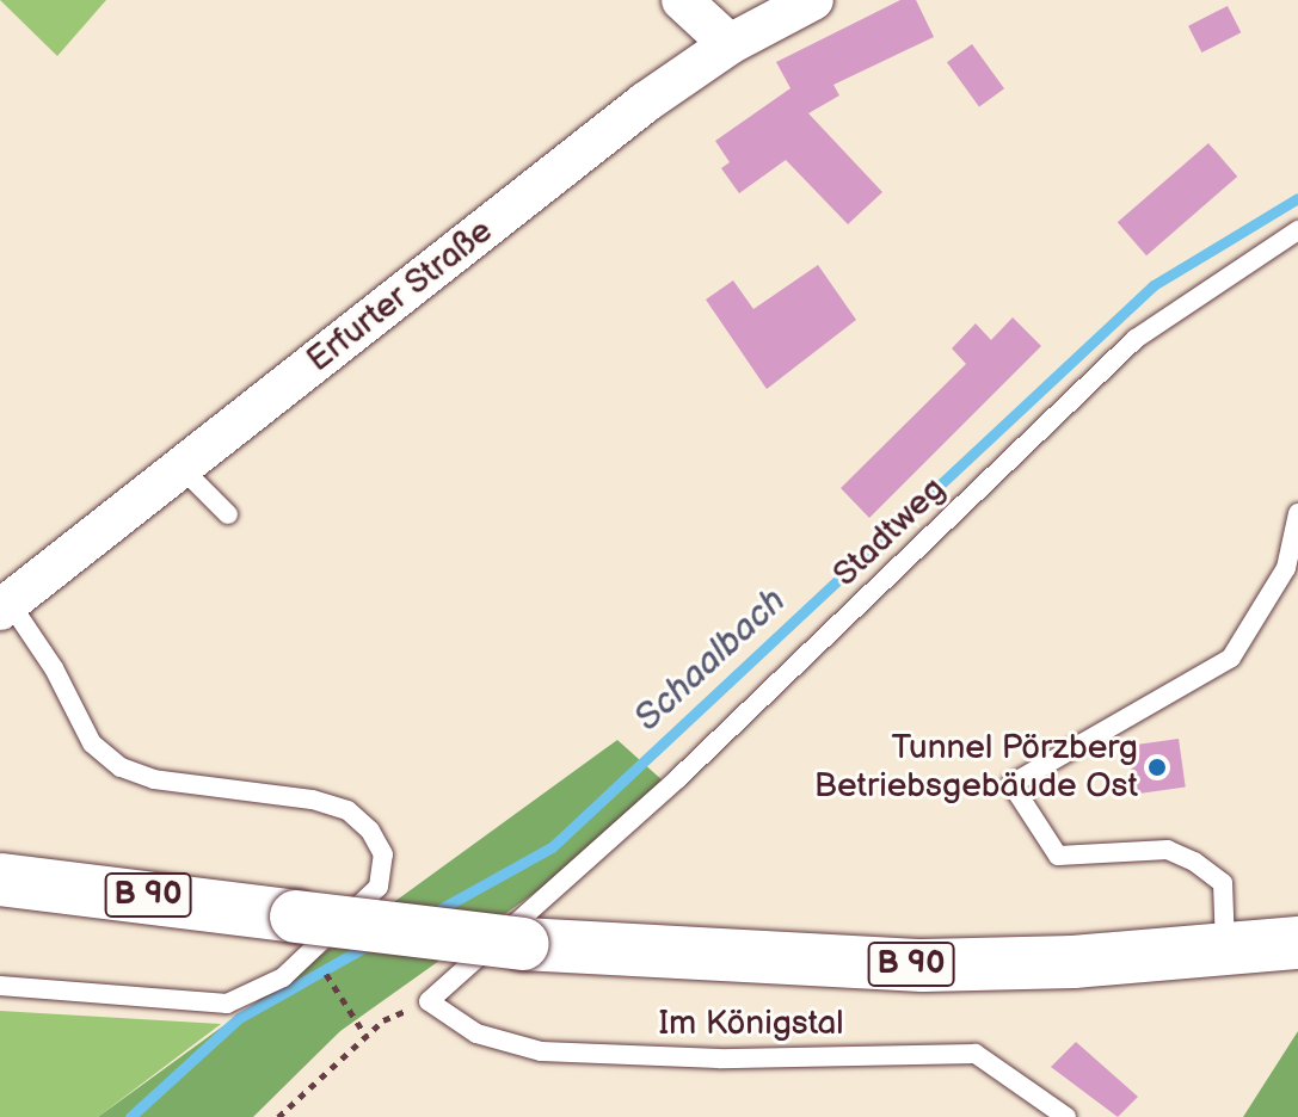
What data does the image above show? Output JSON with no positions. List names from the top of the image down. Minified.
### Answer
{"streets":{"main road":["B 90"],"street":["Erfurter Straße"],"lane":["Stadtweg","Im Königstal"]},"crossings":[["Stadtweg","Im Königstal"]],"water":["Schaalbach"],"places":["Tunnel Pörzberg Betriebsgebäude Ost"]}
